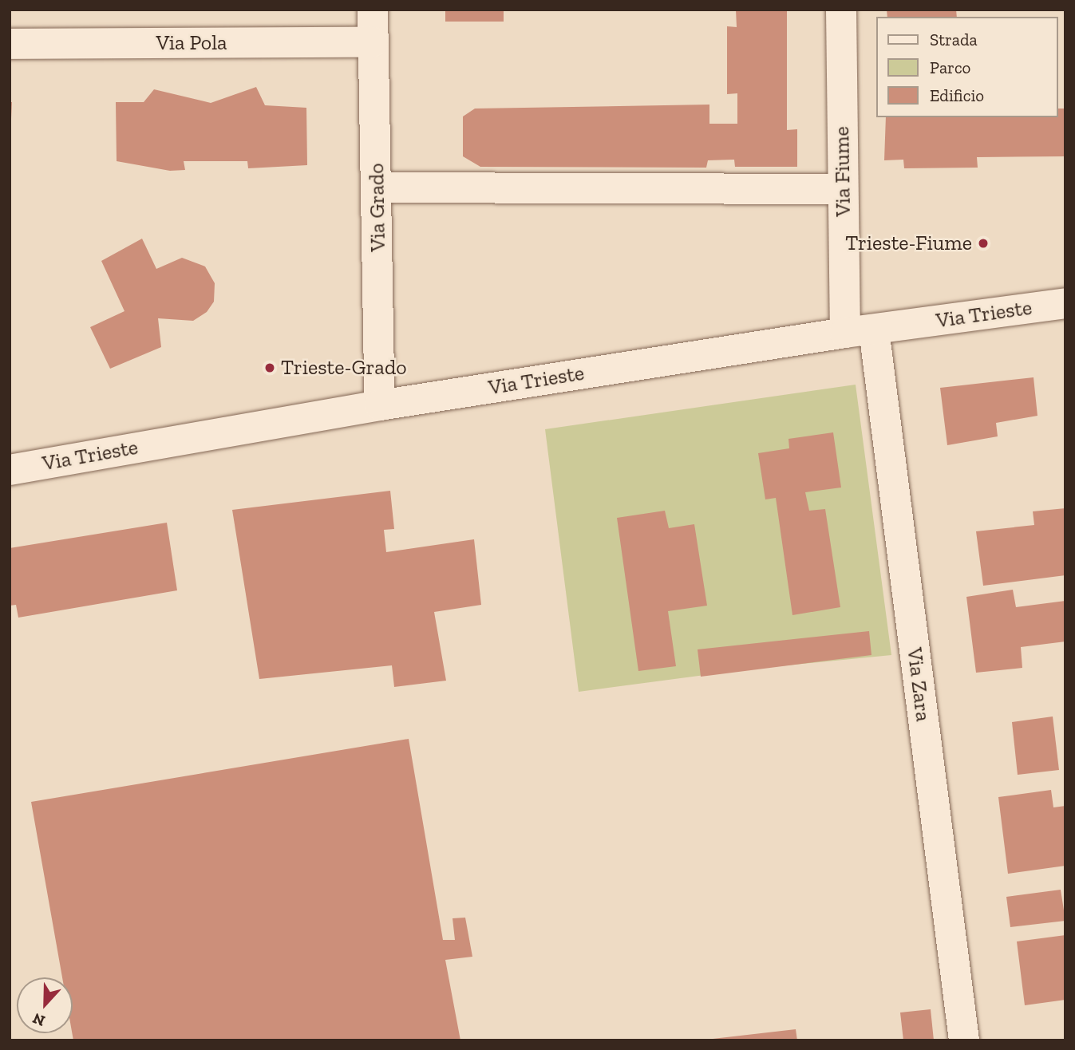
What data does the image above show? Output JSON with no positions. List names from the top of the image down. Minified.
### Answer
{"streets":{"street":["Via Pola","Via Fiume","Via Grado","Via Trieste","Via Zara"]},"crossings":[["Via Pola","Via Grado"],["Via Fiume","Via Trieste"],["Via Fiume","Via Zara"],["Via Grado","Via Trieste"],["Via Trieste","Via Zara"]],"places":["Trieste-Fiume","Trieste-Grado"],"legend":["Strada","Parco","Edificio"],"north":"bottom"}
